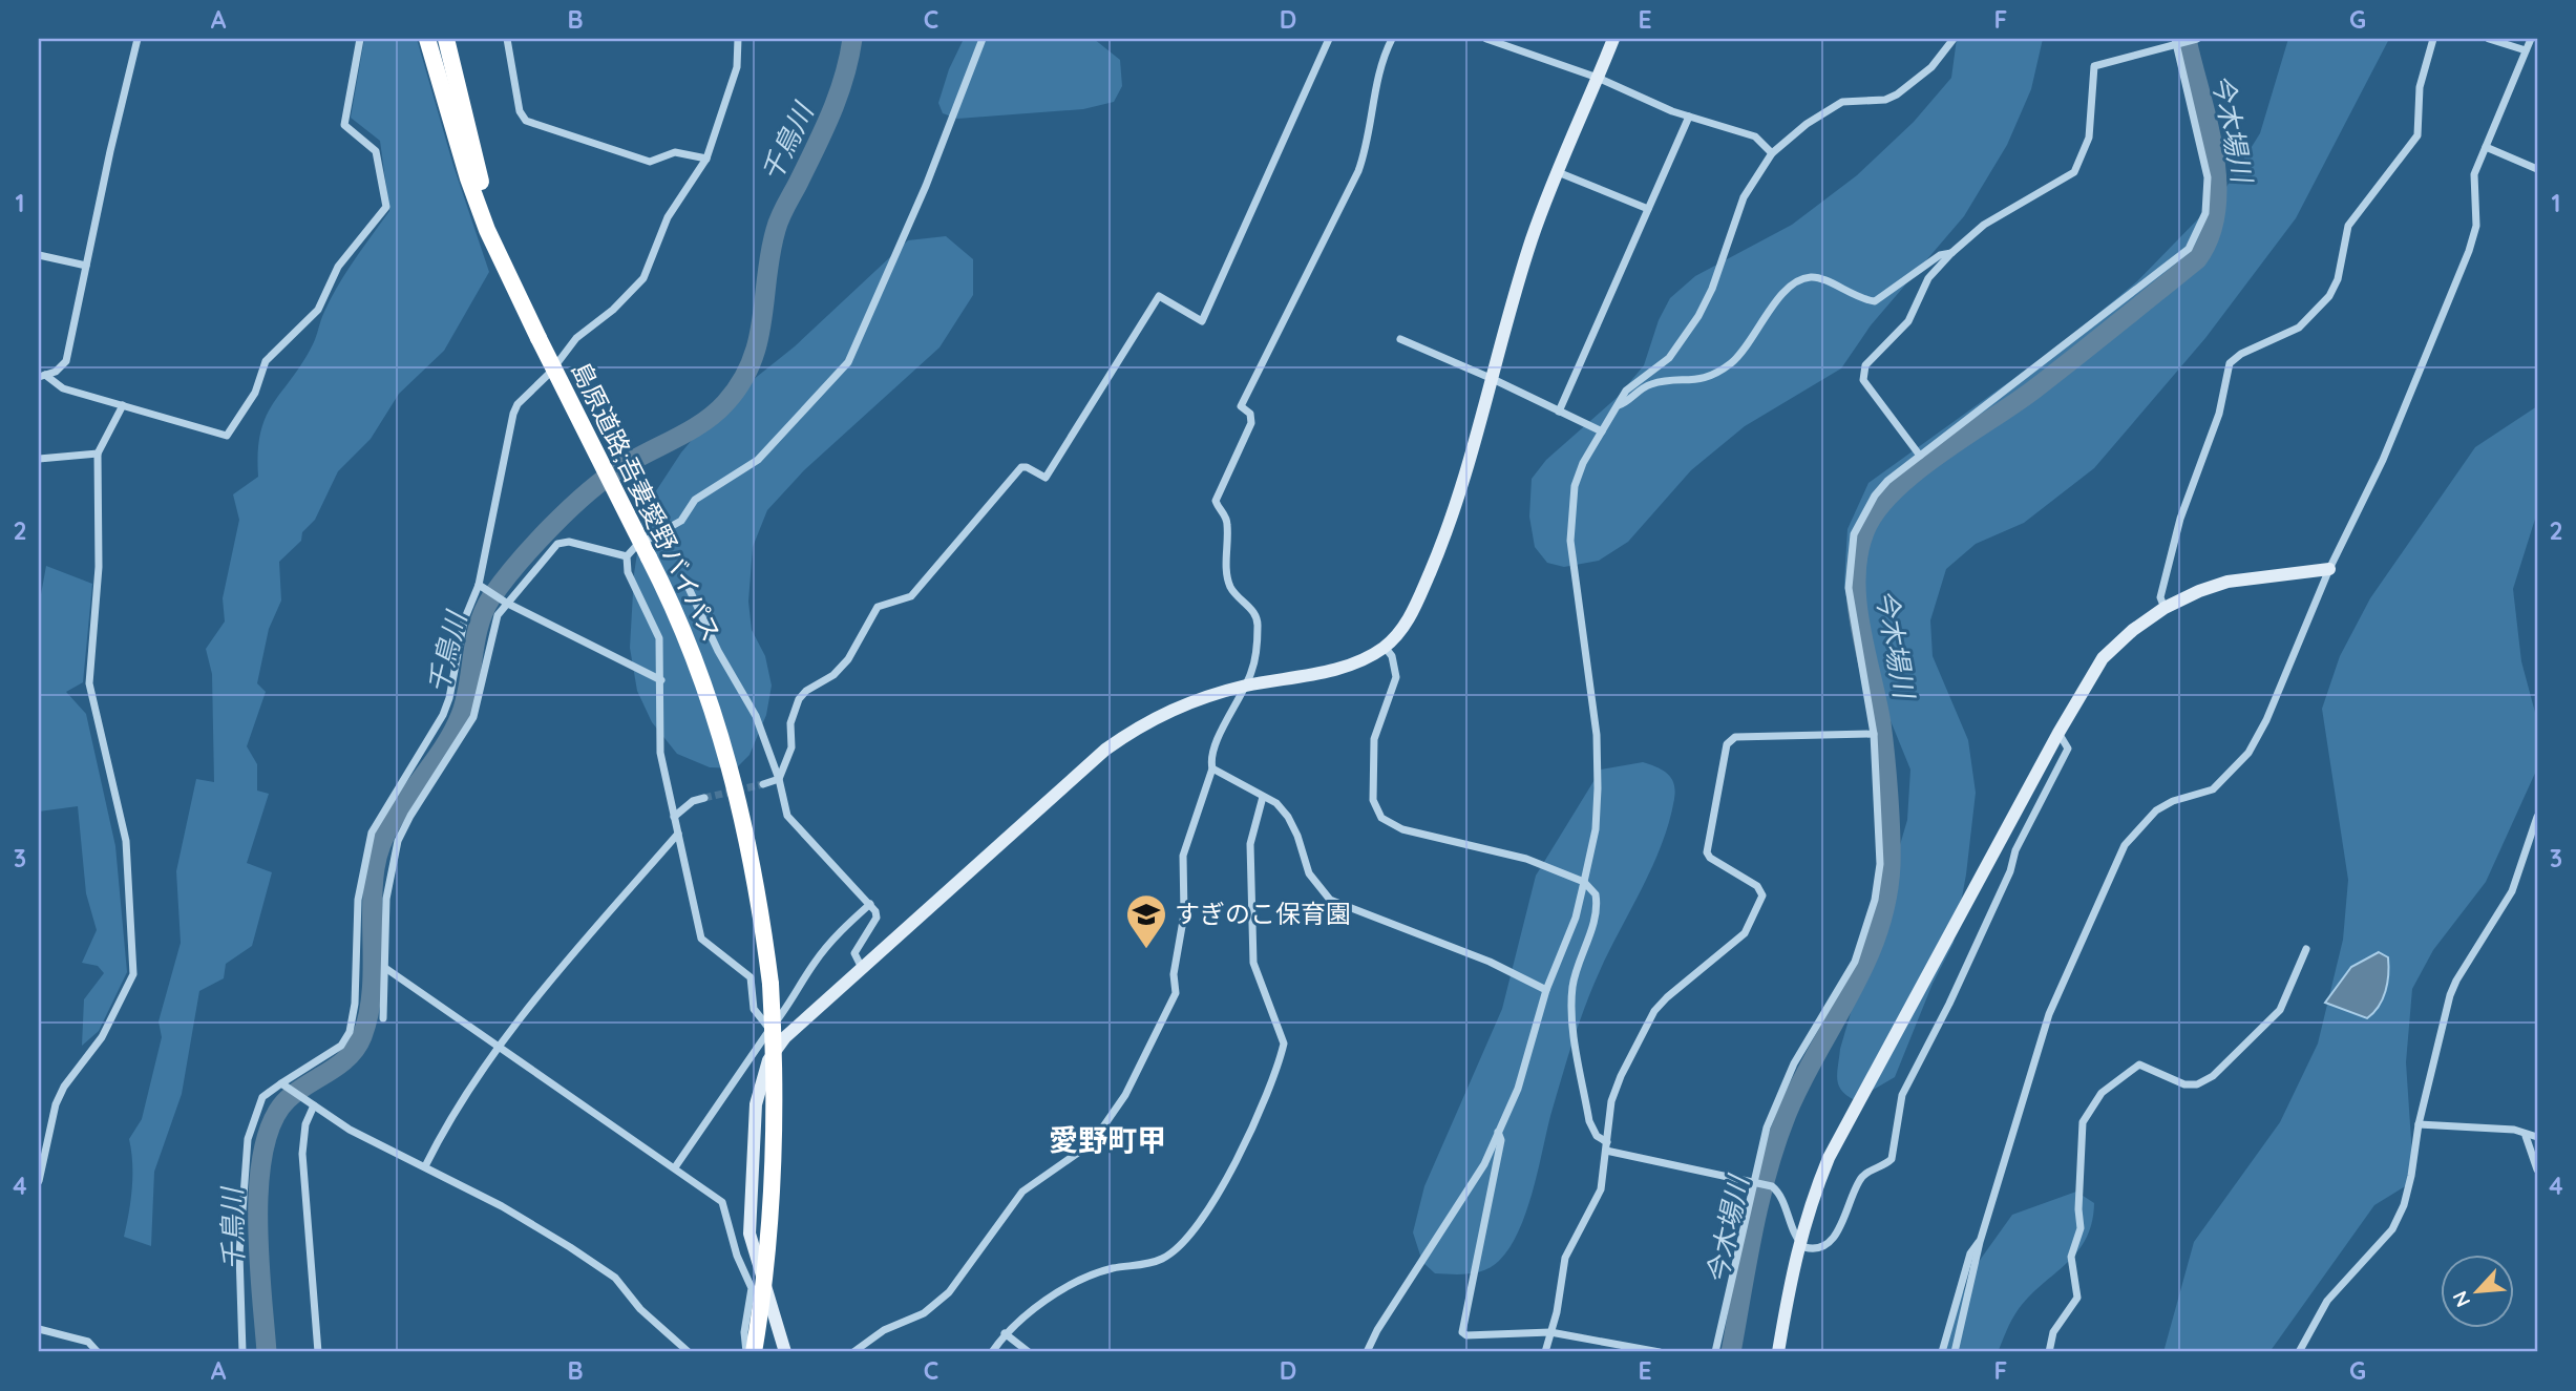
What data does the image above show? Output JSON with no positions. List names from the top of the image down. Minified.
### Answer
{"streets":{"highway":["島原道路;吾妻愛野バイパス"]},"districts":["愛野町甲"],"water":["今木場川","千鳥川"],"places":{"school or university":["すぎのこ保育園"]},"north":"bottom left","grid":{"columns":["A","B","C","D","E","F","G"],"rows":["1","2","3","4"]}}
